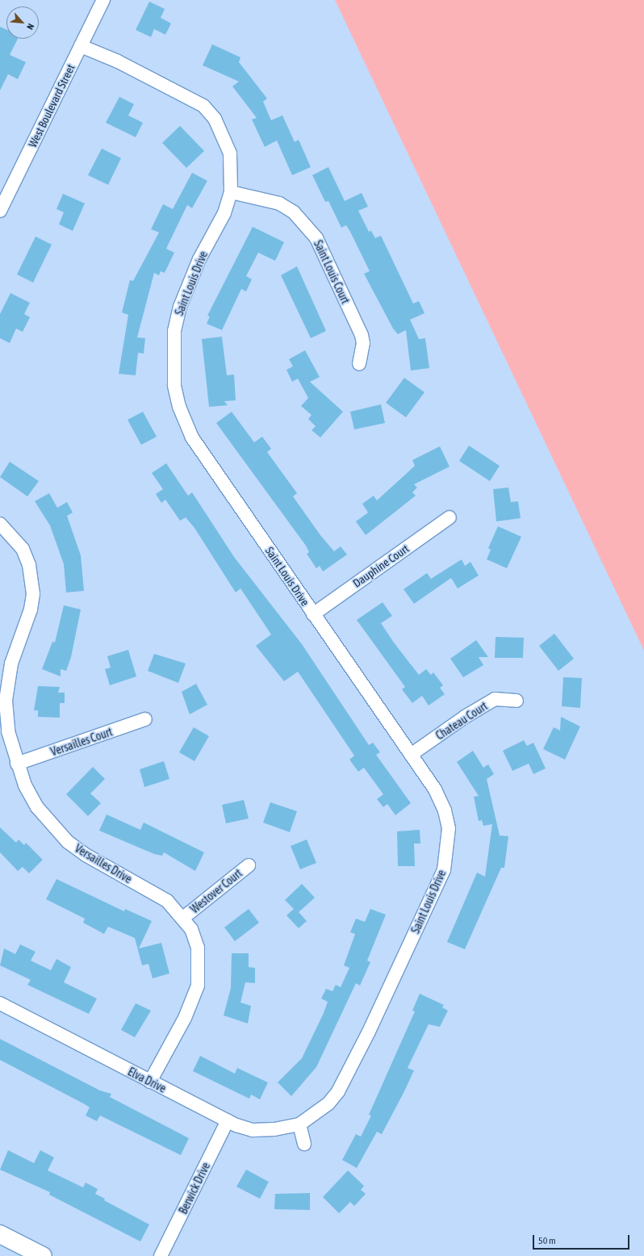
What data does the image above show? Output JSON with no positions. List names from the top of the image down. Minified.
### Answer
{"streets":{"street":["West Boulevard Street","Saint Louis Court","Saint Louis Drive","Dauphine Court","Chateau Court","Versailles Court","Versailles Drive","Westover Court","Elva Drive","Berwick Drive"]},"crossings":[["West Boulevard Street","Saint Louis Drive"],["Saint Louis Court","Saint Louis Drive"],["Saint Louis Drive","Dauphine Court"],["Saint Louis Drive","Chateau Court"],["Saint Louis Drive","Elva Drive"],["Versailles Court","Versailles Drive"],["Versailles Drive","Westover Court"],["Versailles Drive","Elva Drive"],["Elva Drive","Berwick Drive"]],"scale_bar":"50 m","north":"bottom right"}
